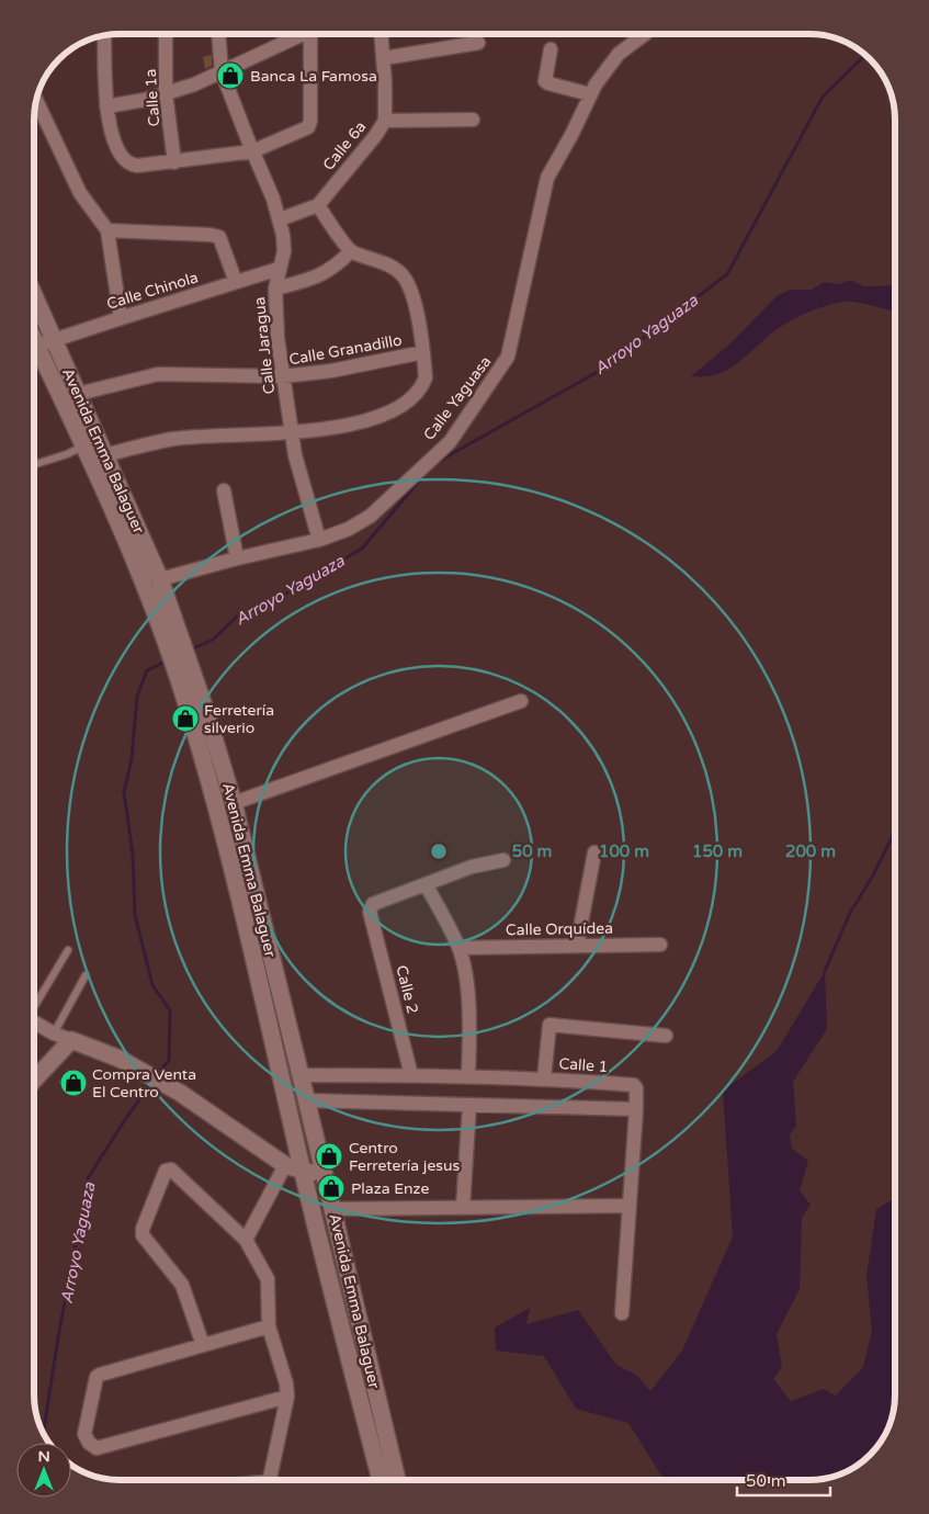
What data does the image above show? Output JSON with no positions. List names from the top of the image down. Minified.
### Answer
{"streets":{"street":["Calle 1a","Calle 6a","Calle Chinola","Calle Jaragua","Calle Granadillo","Calle Yaguasa","Avenida Emma Balaguer","Calle Orquídea","Calle 2","Calle 1"]},"crossings":[["Calle Chinola","Calle Jaragua"],["Calle Chinola","Avenida Emma Balaguer"],["Calle Jaragua","Calle Granadillo"],["Calle Jaragua","Calle Yaguasa"],["Calle Granadillo","Avenida Emma Balaguer"],["Calle Yaguasa","Avenida Emma Balaguer"],["Avenida Emma Balaguer","Calle 1"],["Calle 2","Calle 1"]],"water":["Arroyo Yaguaza"],"places":{"shop":["Banca La Famosa","Ferretería silverio","Compra Venta El Centro","Centro Ferretería jesus","Plaza Enze"]},"scale_bar":"50 m","north":"top","rings":["50 m","100 m","150 m","200 m"]}
